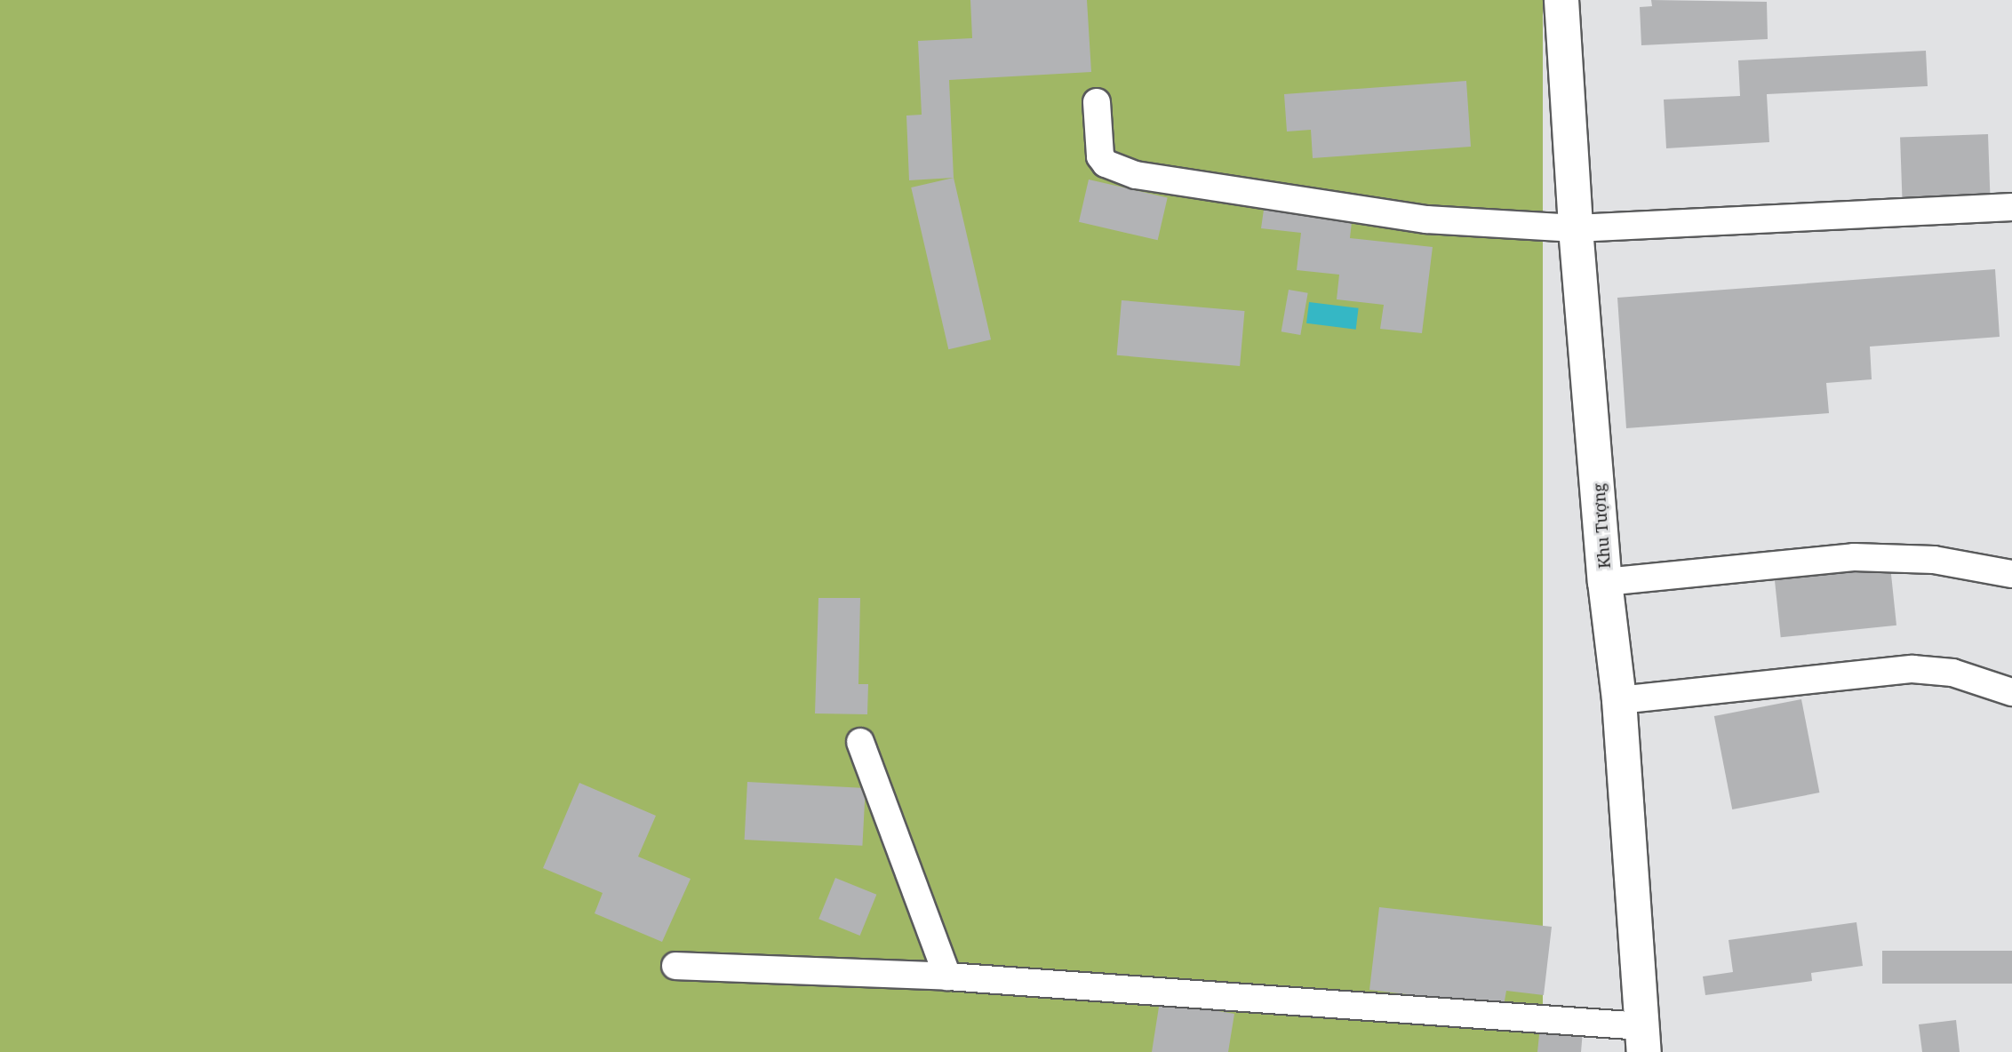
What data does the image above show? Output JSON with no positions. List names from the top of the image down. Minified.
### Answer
{"streets":{"street":["Khu Tượng"]}}
